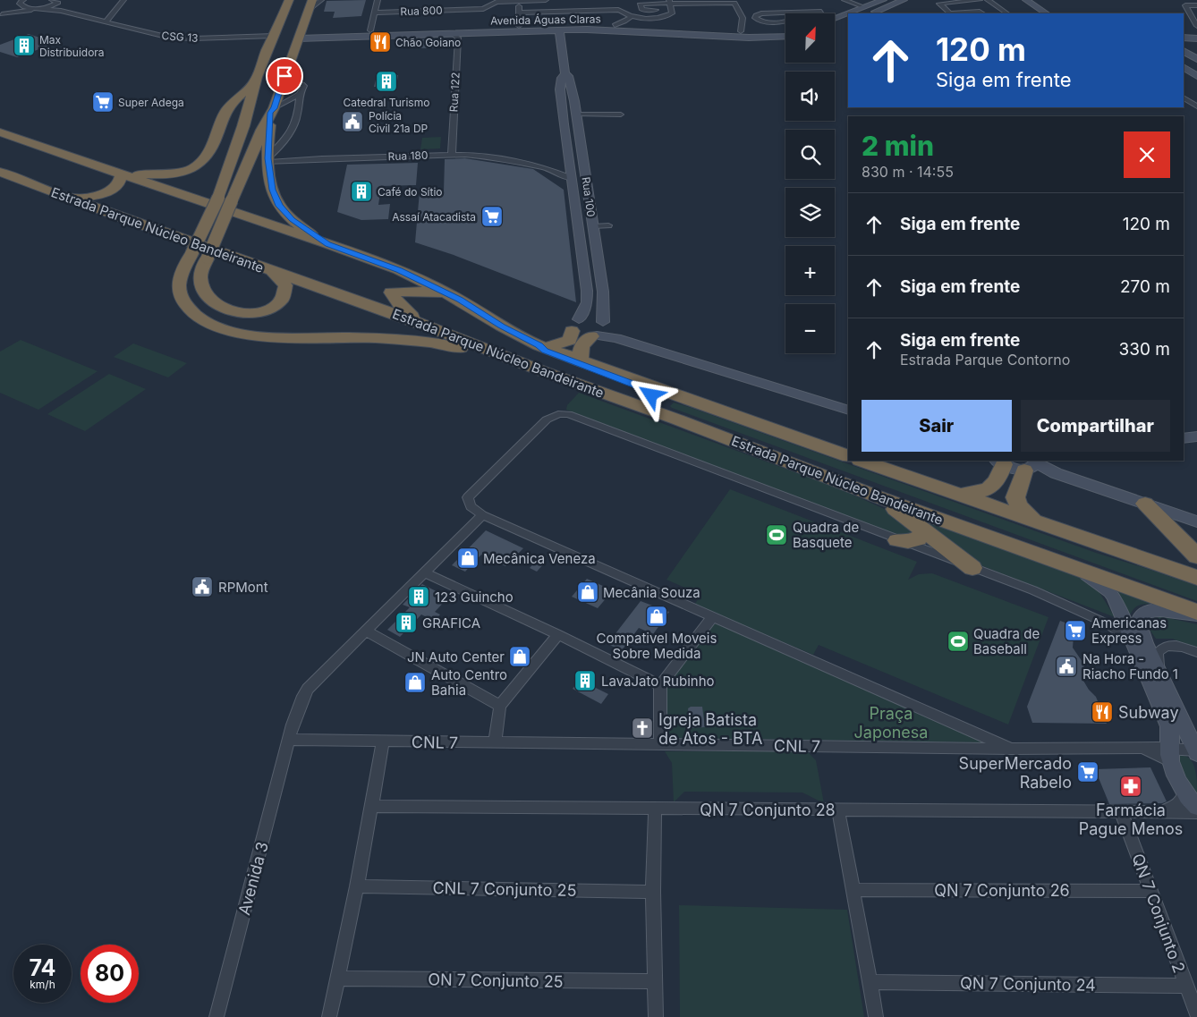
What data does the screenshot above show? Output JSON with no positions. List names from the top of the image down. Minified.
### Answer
{"streets":{"highway":["Estrada Parque Núcleo Bandeirante"],"street":["Rua 800","Avenida Águas Claras","CSG 13","Rua 122","Rua 180","Rua 100","CNL 7","QN 7 Conjunto 28","Avenida 3","CNL 7 Conjunto 25","QN 7 Conjunto 26","QN 7 Conjunto 2","ON 7 Conjunto 25","QN 7 Conjunto 24"]},"crossings":[["Avenida Águas Claras","Rua 122"],["Avenida Águas Claras","Rua 100"],["Rua 122","Rua 180"],["Rua 180","Rua 100"],["CNL 7","Avenida 3"],["QN 7 Conjunto 28","QN 7 Conjunto 2"],["QN 7 Conjunto 26","QN 7 Conjunto 2"],["QN 7 Conjunto 2","QN 7 Conjunto 24"]],"parks":["Praça Japonesa"],"places":{"restaurant":["Chão Goiano","Subway"],"building":["Max Distribuidora","Catedral Turismo","Café do Sítio","123 Guincho","GRAFICA","LavaJato Rubinho"],"supermarket":["Super Adega","Assaí Atacadista","Americanas Express","SuperMercado Rabelo"],"public building":["Polícia Civil 21a DP","RPMont","Na Hora - Riacho Fundo 1"],"sports":["Quadra de Basquete","Quadra de Baseball"],"shop":["Mecânica Veneza","Mecânia Souza","Compativel Moveis Sobre Medida","JN Auto Center","Auto Centro Bahia"],"church":["Igreja Batista de Atos - BTA"],"pharmacy":["Farmácia Pague Menos"]},"north":"top right","page":{"map_buttons":["+","−"],"turn":["120 m","Siga em frente"],"heading":["2 min","830 m · 14:55"],"list":[{"name":"Siga em frente","value":"120 m"},{"name":"Siga em frente","value":"270 m"},{"name":"Siga em frente","note":"Estrada Parque Contorno","value":"330 m"}],"buttons":["Sair","Compartilhar"],"speed":"74 km/h","limit":"80"}}
